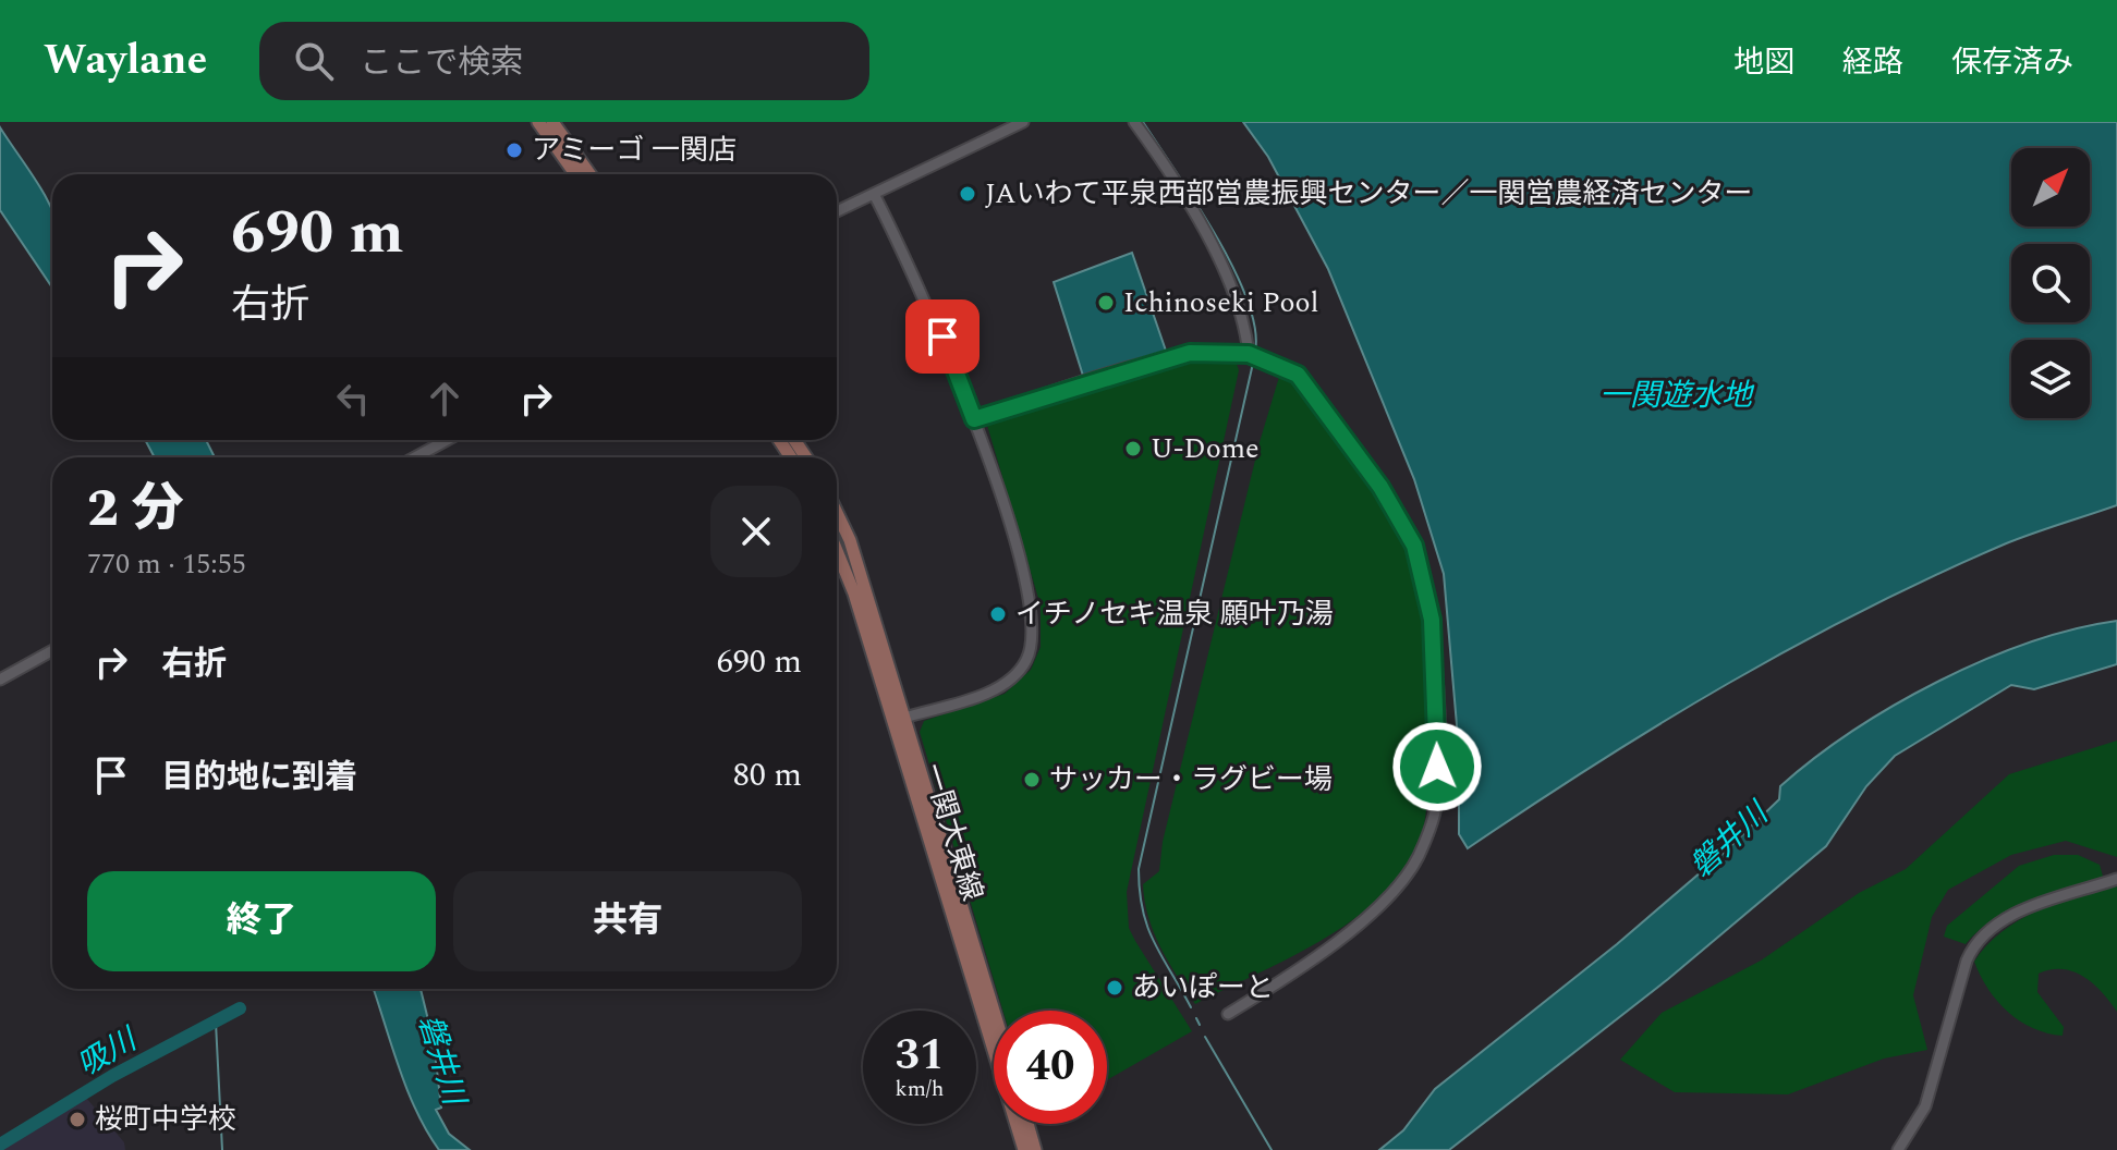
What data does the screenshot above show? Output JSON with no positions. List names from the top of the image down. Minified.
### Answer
{"streets":{"main road":["一関大東線"]},"water":["一関遊水地","磐井川","吸川"],"places":["アミーゴ 一関店","JAいわて平泉西部営農振興センター／一関営農経済センター","Ichinoseki Pool","U-Dome","イチノセキ温泉 願叶乃湯","サッカー・ラグビー場","あいぽーと","桜町中学校"],"north":"top right","page":{"header":"Waylane","search":"ここで検索","nav":["地図","経路","保存済み"],"turn":["690 m","右折"],"heading":["2 分","770 m · 15:55"],"list":[{"name":"右折","value":"690 m"},{"name":"目的地に到着","value":"80 m"}],"buttons":["終了","共有"],"speed":"31 km/h","limit":"40"}}
